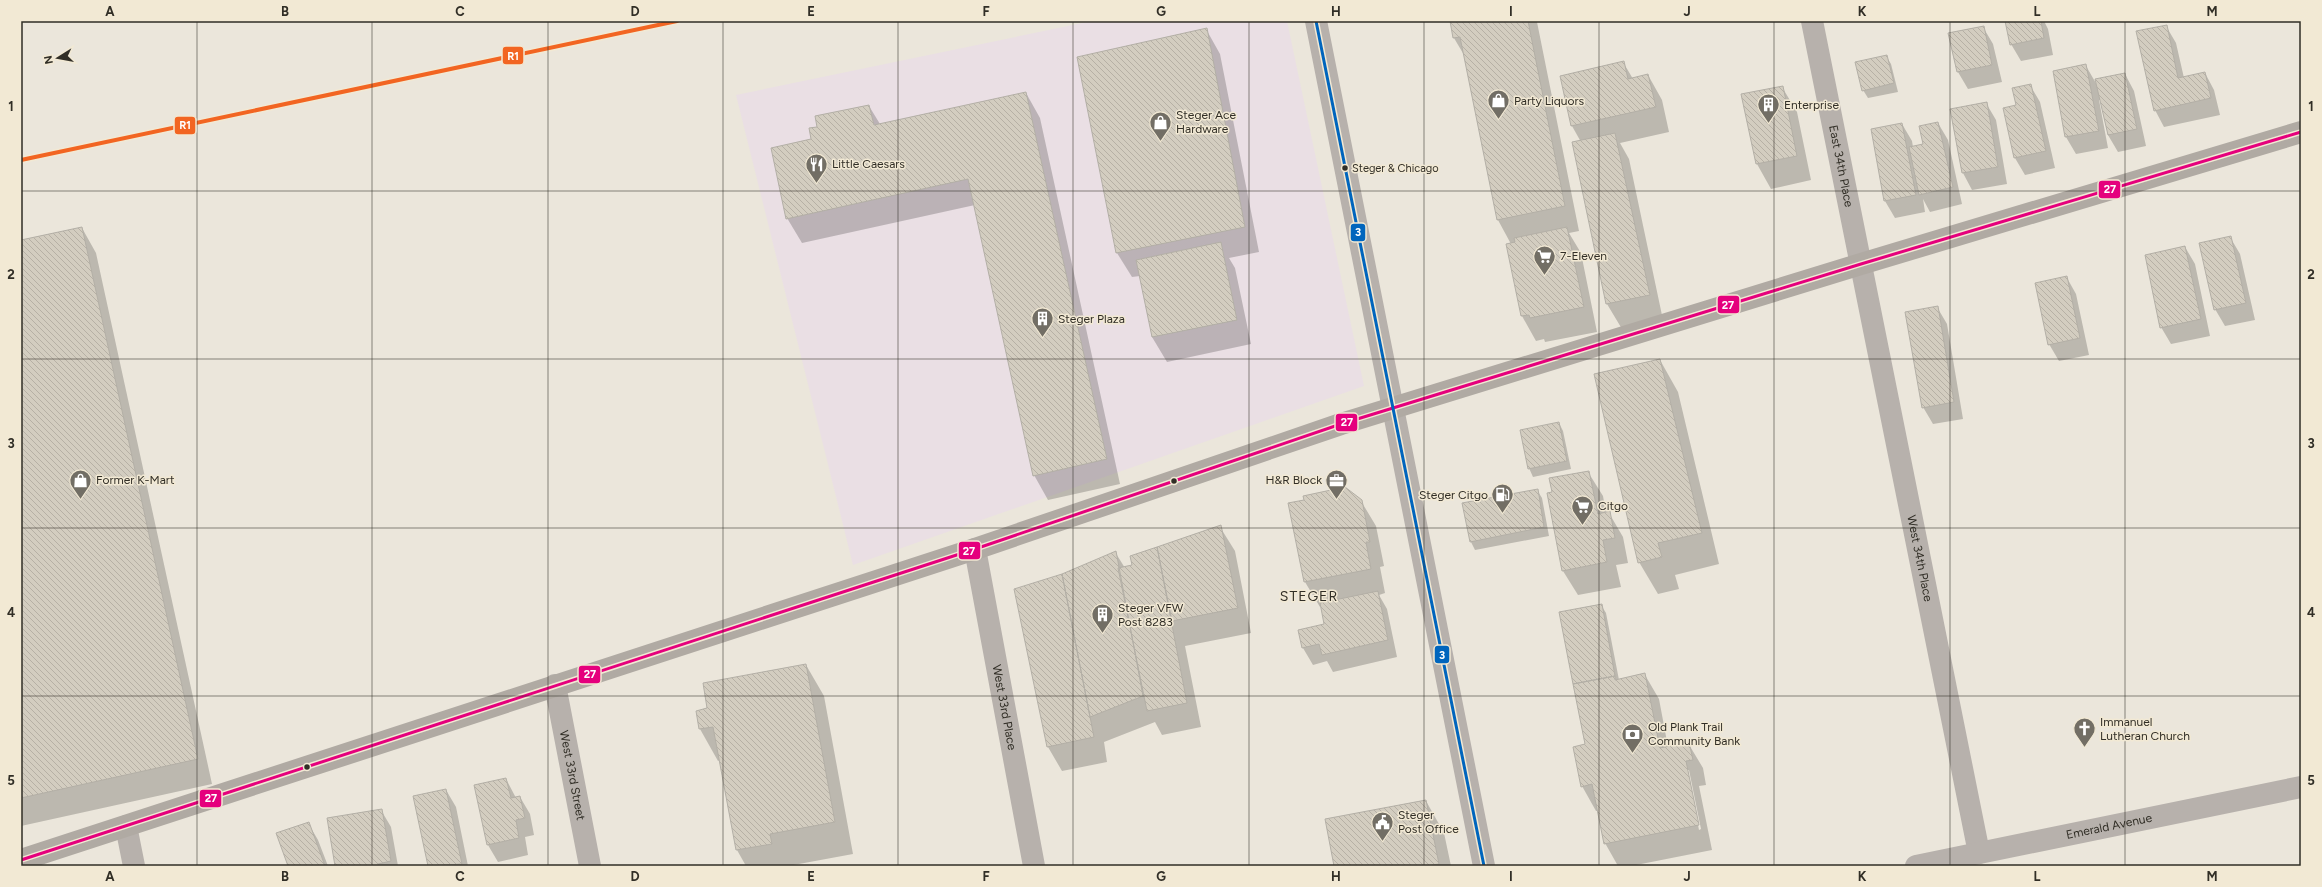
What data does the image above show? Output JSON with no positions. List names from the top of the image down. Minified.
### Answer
{"streets":{"street":["East 34th Place","West 34th Place","West 33rd Place","West 33rd Street","Emerald Avenue"]},"crossings":[["East 34th Place","West 34th Place"],["West 34th Place","Emerald Avenue"]],"districts":["STEGER"],"places":{"shop":["Party Liquors","Steger Ace Hardware","Former K-Mart"],"building":["Enterprise","Steger Plaza","Steger VFW Post 8283"],"other":["Steger & Chicago"],"restaurant":["Little Caesars"],"supermarket":["7-Eleven","Citgo"],"office":["H&R Block"],"fuel station":["Steger Citgo"],"church":["Immanuel Lutheran Church"],"bank":["Old Plank Trail Community Bank"],"public building":["Steger Post Office"]},"lines":["transit line R1","transit line 3","transit line 27"],"north":"left","grid":{"columns":["A","B","C","D","E","F","G","H","I","J","K","L","M"],"rows":["1","2","3","4","5"]}}
